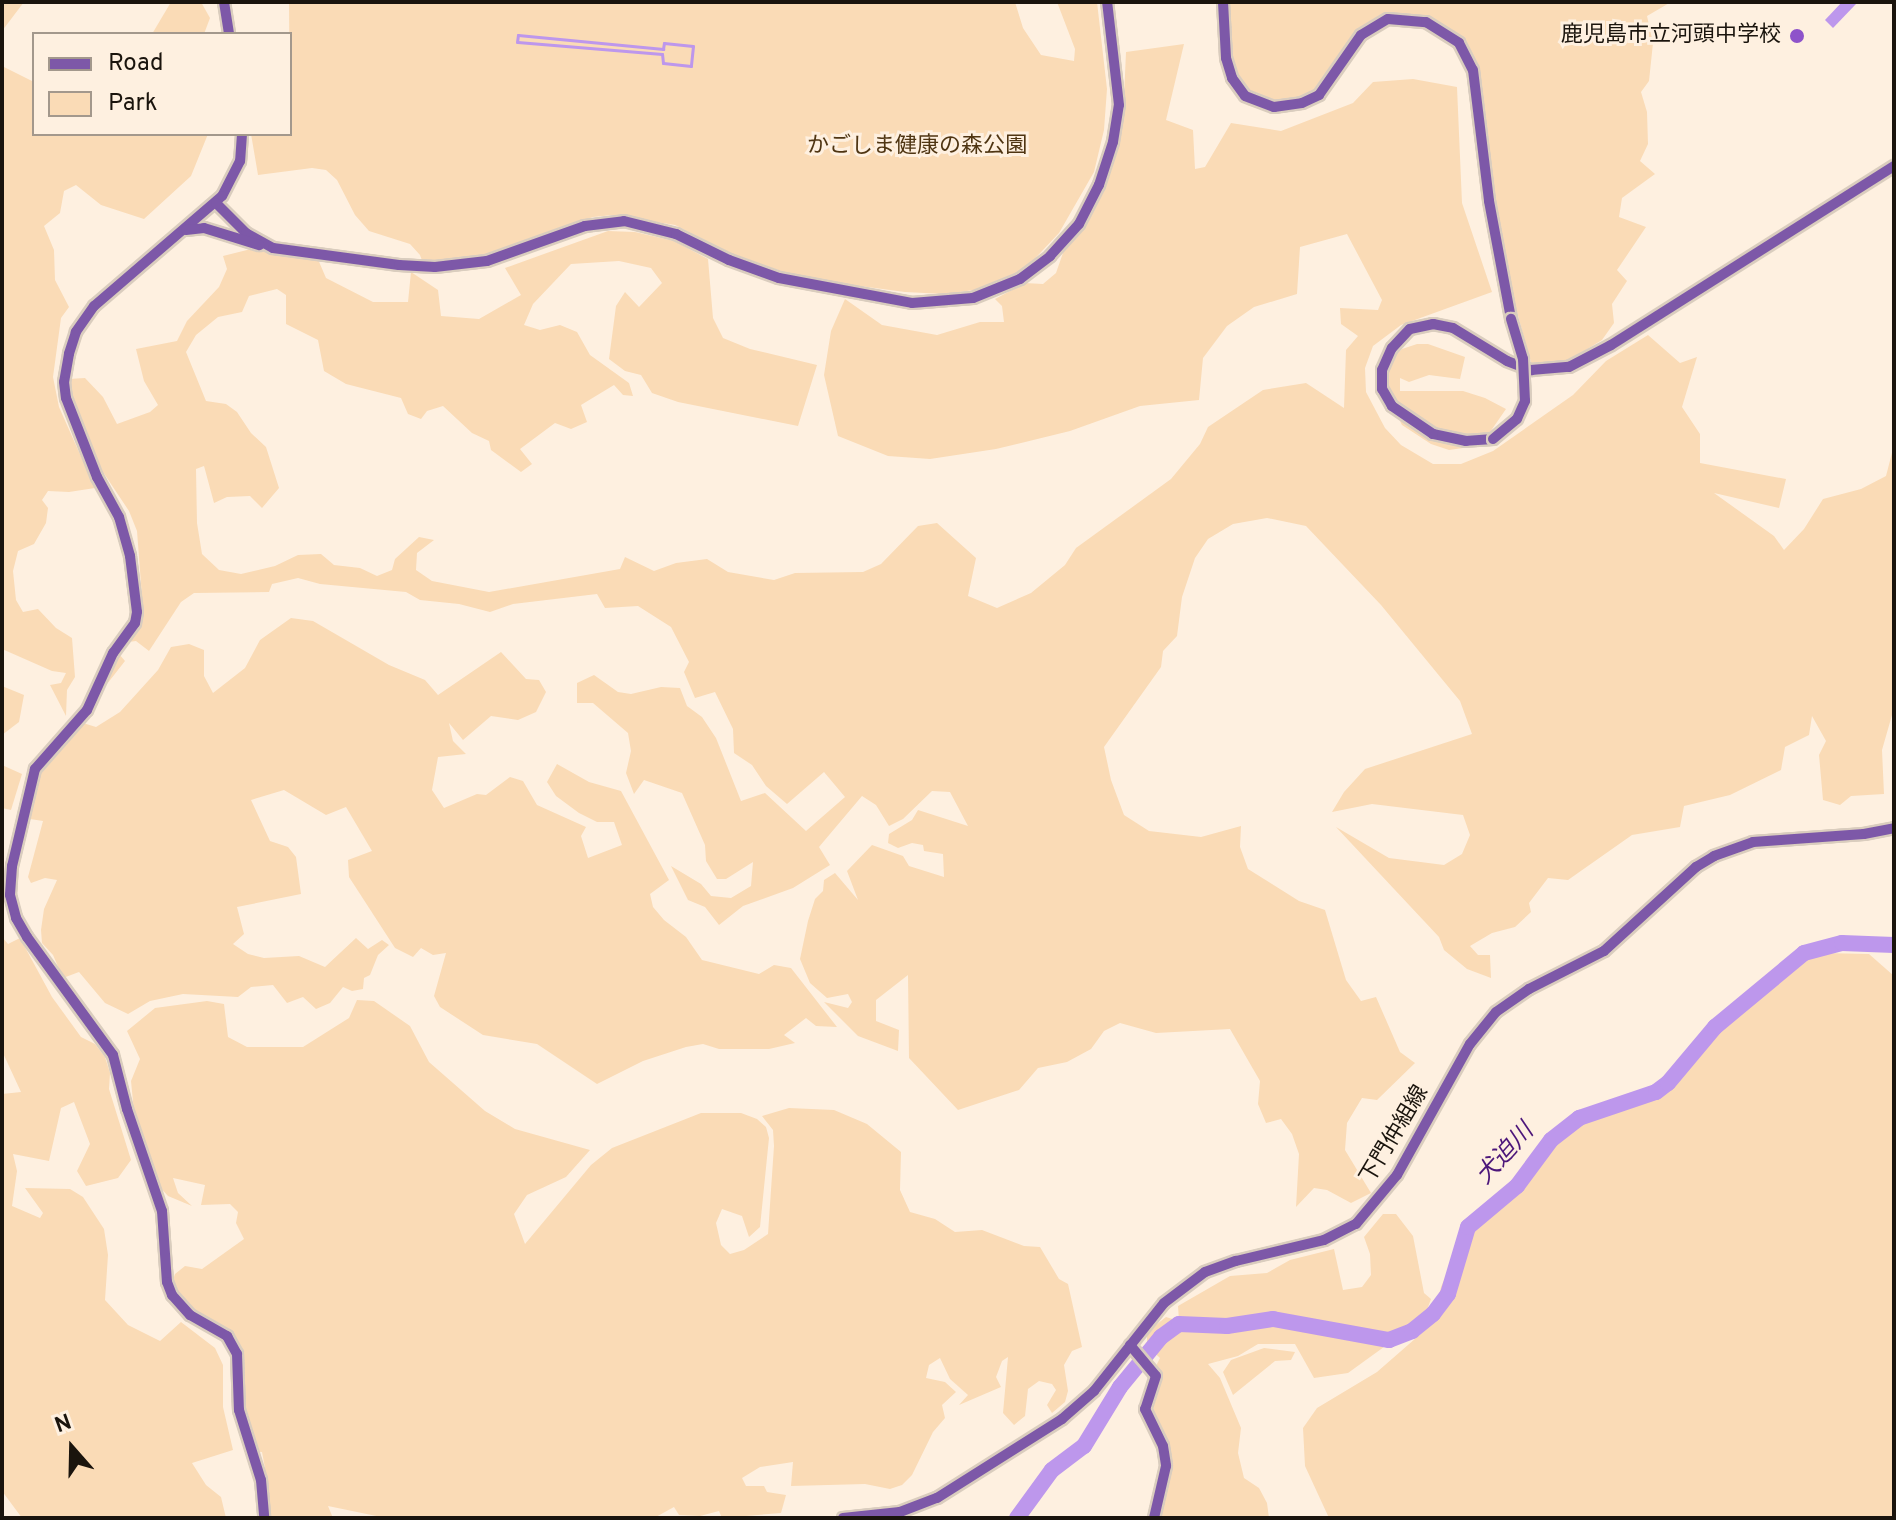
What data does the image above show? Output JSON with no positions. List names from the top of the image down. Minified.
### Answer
{"streets":{"street":["下門仲組線"]},"water":["犬迫川"],"parks":["かごしま健康の森公園"],"places":["鹿児島市立河頭中学校"],"legend":["Road","Park"],"north":"top"}
